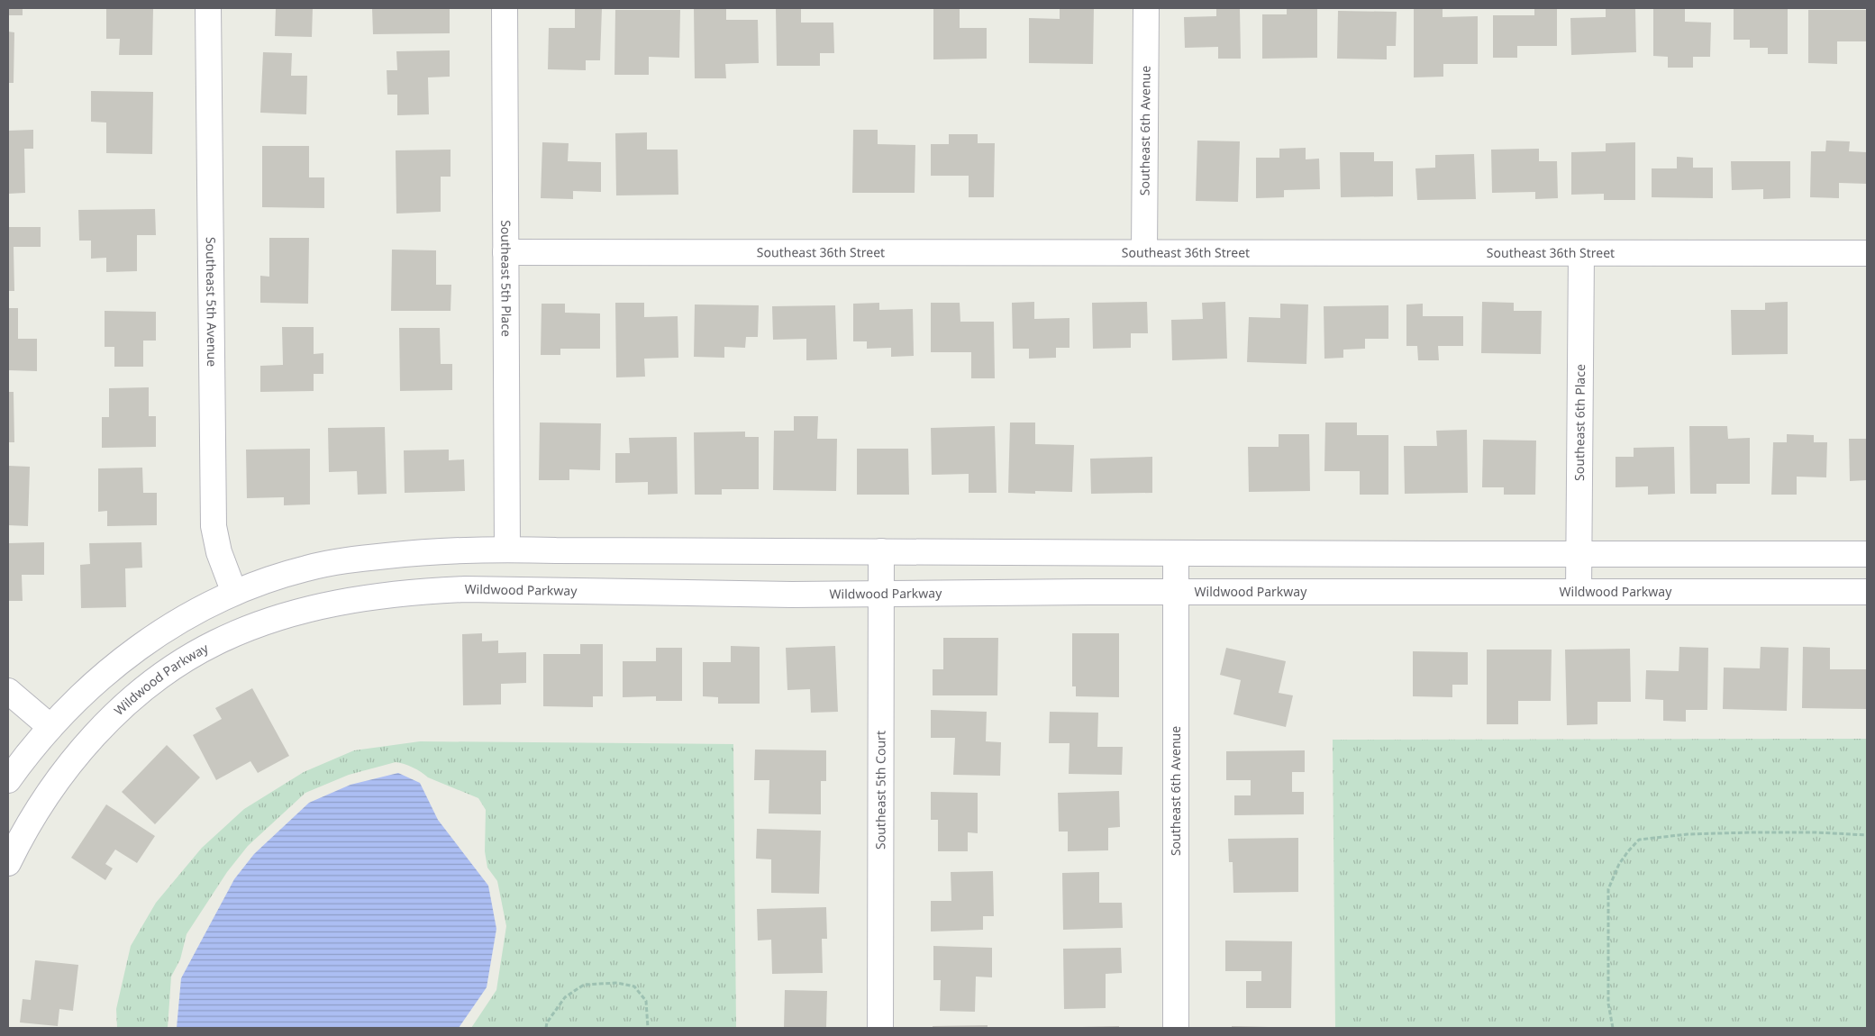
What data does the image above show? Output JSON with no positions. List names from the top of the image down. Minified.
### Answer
{"streets":{"street":["Southeast 6th Avenue","Southeast 36th Street","Southeast 5th Place","Southeast 5th Avenue","Southeast 6th Place","Wildwood Parkway","Southeast 5th Court"]},"crossings":[["Southeast 6th Avenue","Southeast 36th Street"],["Southeast 6th Avenue","Wildwood Parkway"],["Southeast 36th Street","Southeast 5th Place"],["Southeast 36th Street","Southeast 6th Place"],["Southeast 6th Place","Wildwood Parkway"],["Wildwood Parkway","Southeast 5th Court"]]}
